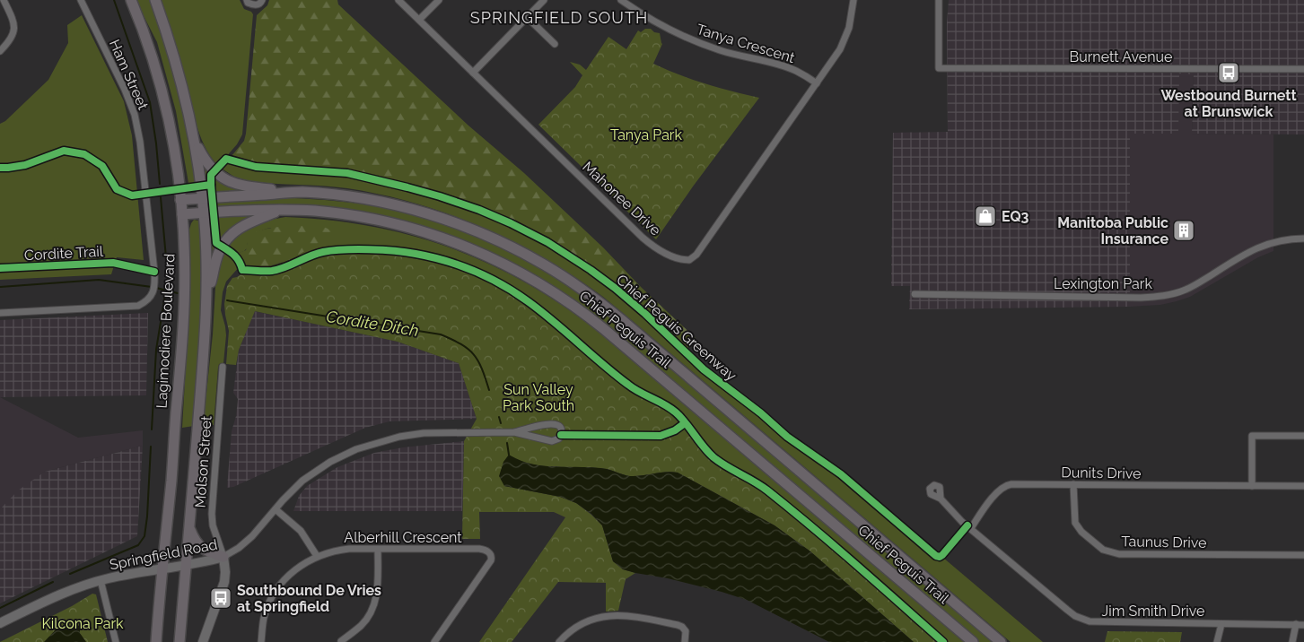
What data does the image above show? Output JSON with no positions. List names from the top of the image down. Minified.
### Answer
{"streets":{"main road":["Chief Peguis Trail","Lagimodiere Boulevard"],"street":["Tanya Crescent","Burnett Avenue","Ham Street","Mahonee Drive","Lexington Park","Molson Street","Dunits Drive","Alberhill Crescent","Taunus Drive","Springfield Road","Jim Smith Drive"],"cycle path":["Cordite Trail","Chief Peguis Greenway"]},"crossings":[["Tanya Crescent","Mahonee Drive"],["Chief Peguis Trail","Lagimodiere Boulevard"],["Lagimodiere Boulevard","Springfield Road"],["Molson Street","Springfield Road"],["Dunits Drive","Taunus Drive"],["Dunits Drive","Jim Smith Drive"]],"districts":["SPRINGFIELD SOUTH"],"water":["Cordite Ditch"],"parks":["Tanya Park","Sun Valley Park South","Kilcona Park"],"places":{"bus stop":["Westbound Burnett at Brunswick","Southbound De Vries at Springfield"],"shop":["EQ3"],"building":["Manitoba Public Insurance"]}}
